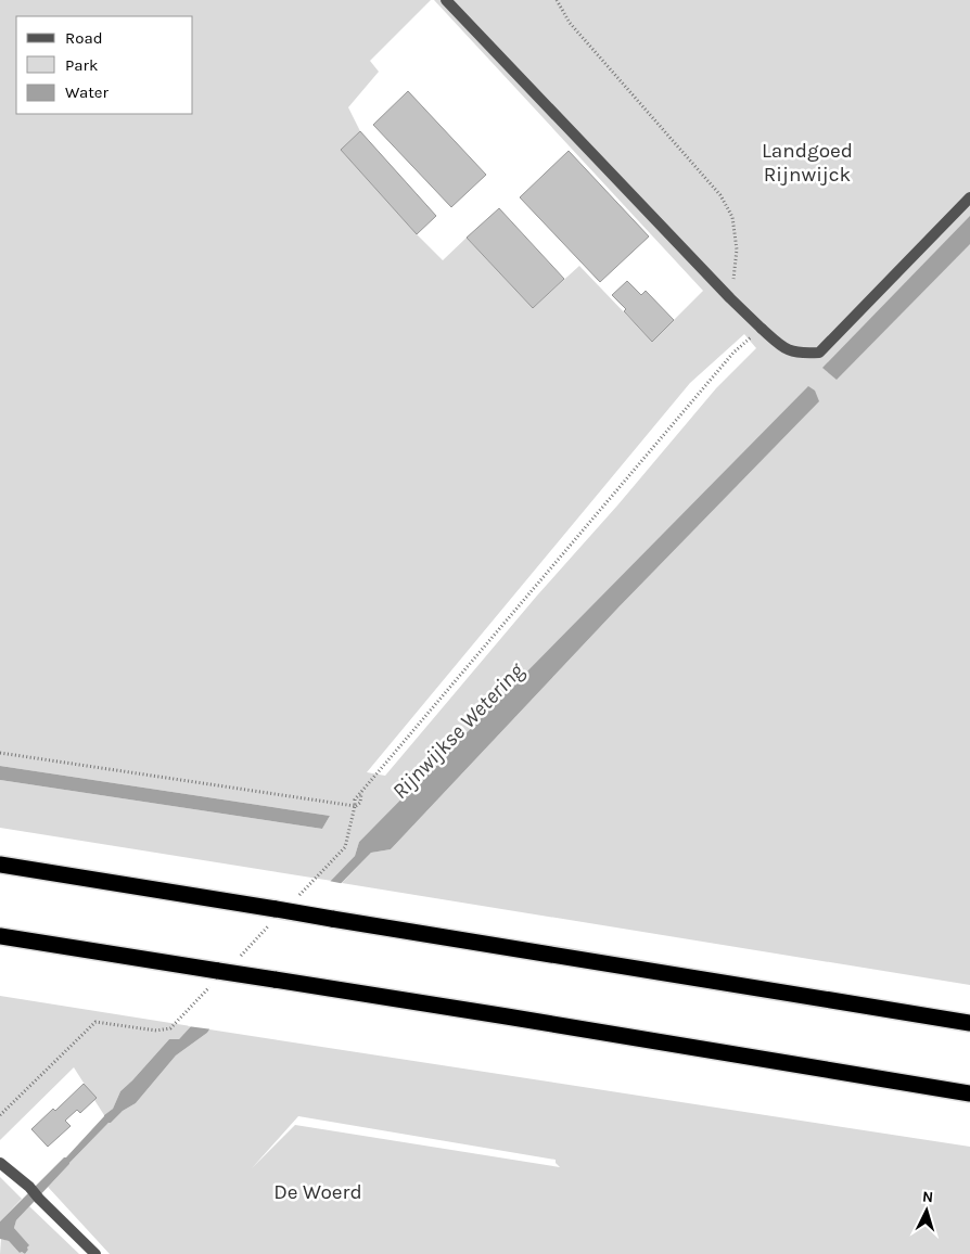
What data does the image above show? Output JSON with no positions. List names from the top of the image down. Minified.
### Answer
{"water":["Rijnwijkse Wetering"],"parks":["Landgoed Rijnwijck","De Woerd"],"legend":["Road","Park","Water"],"north":"top"}
